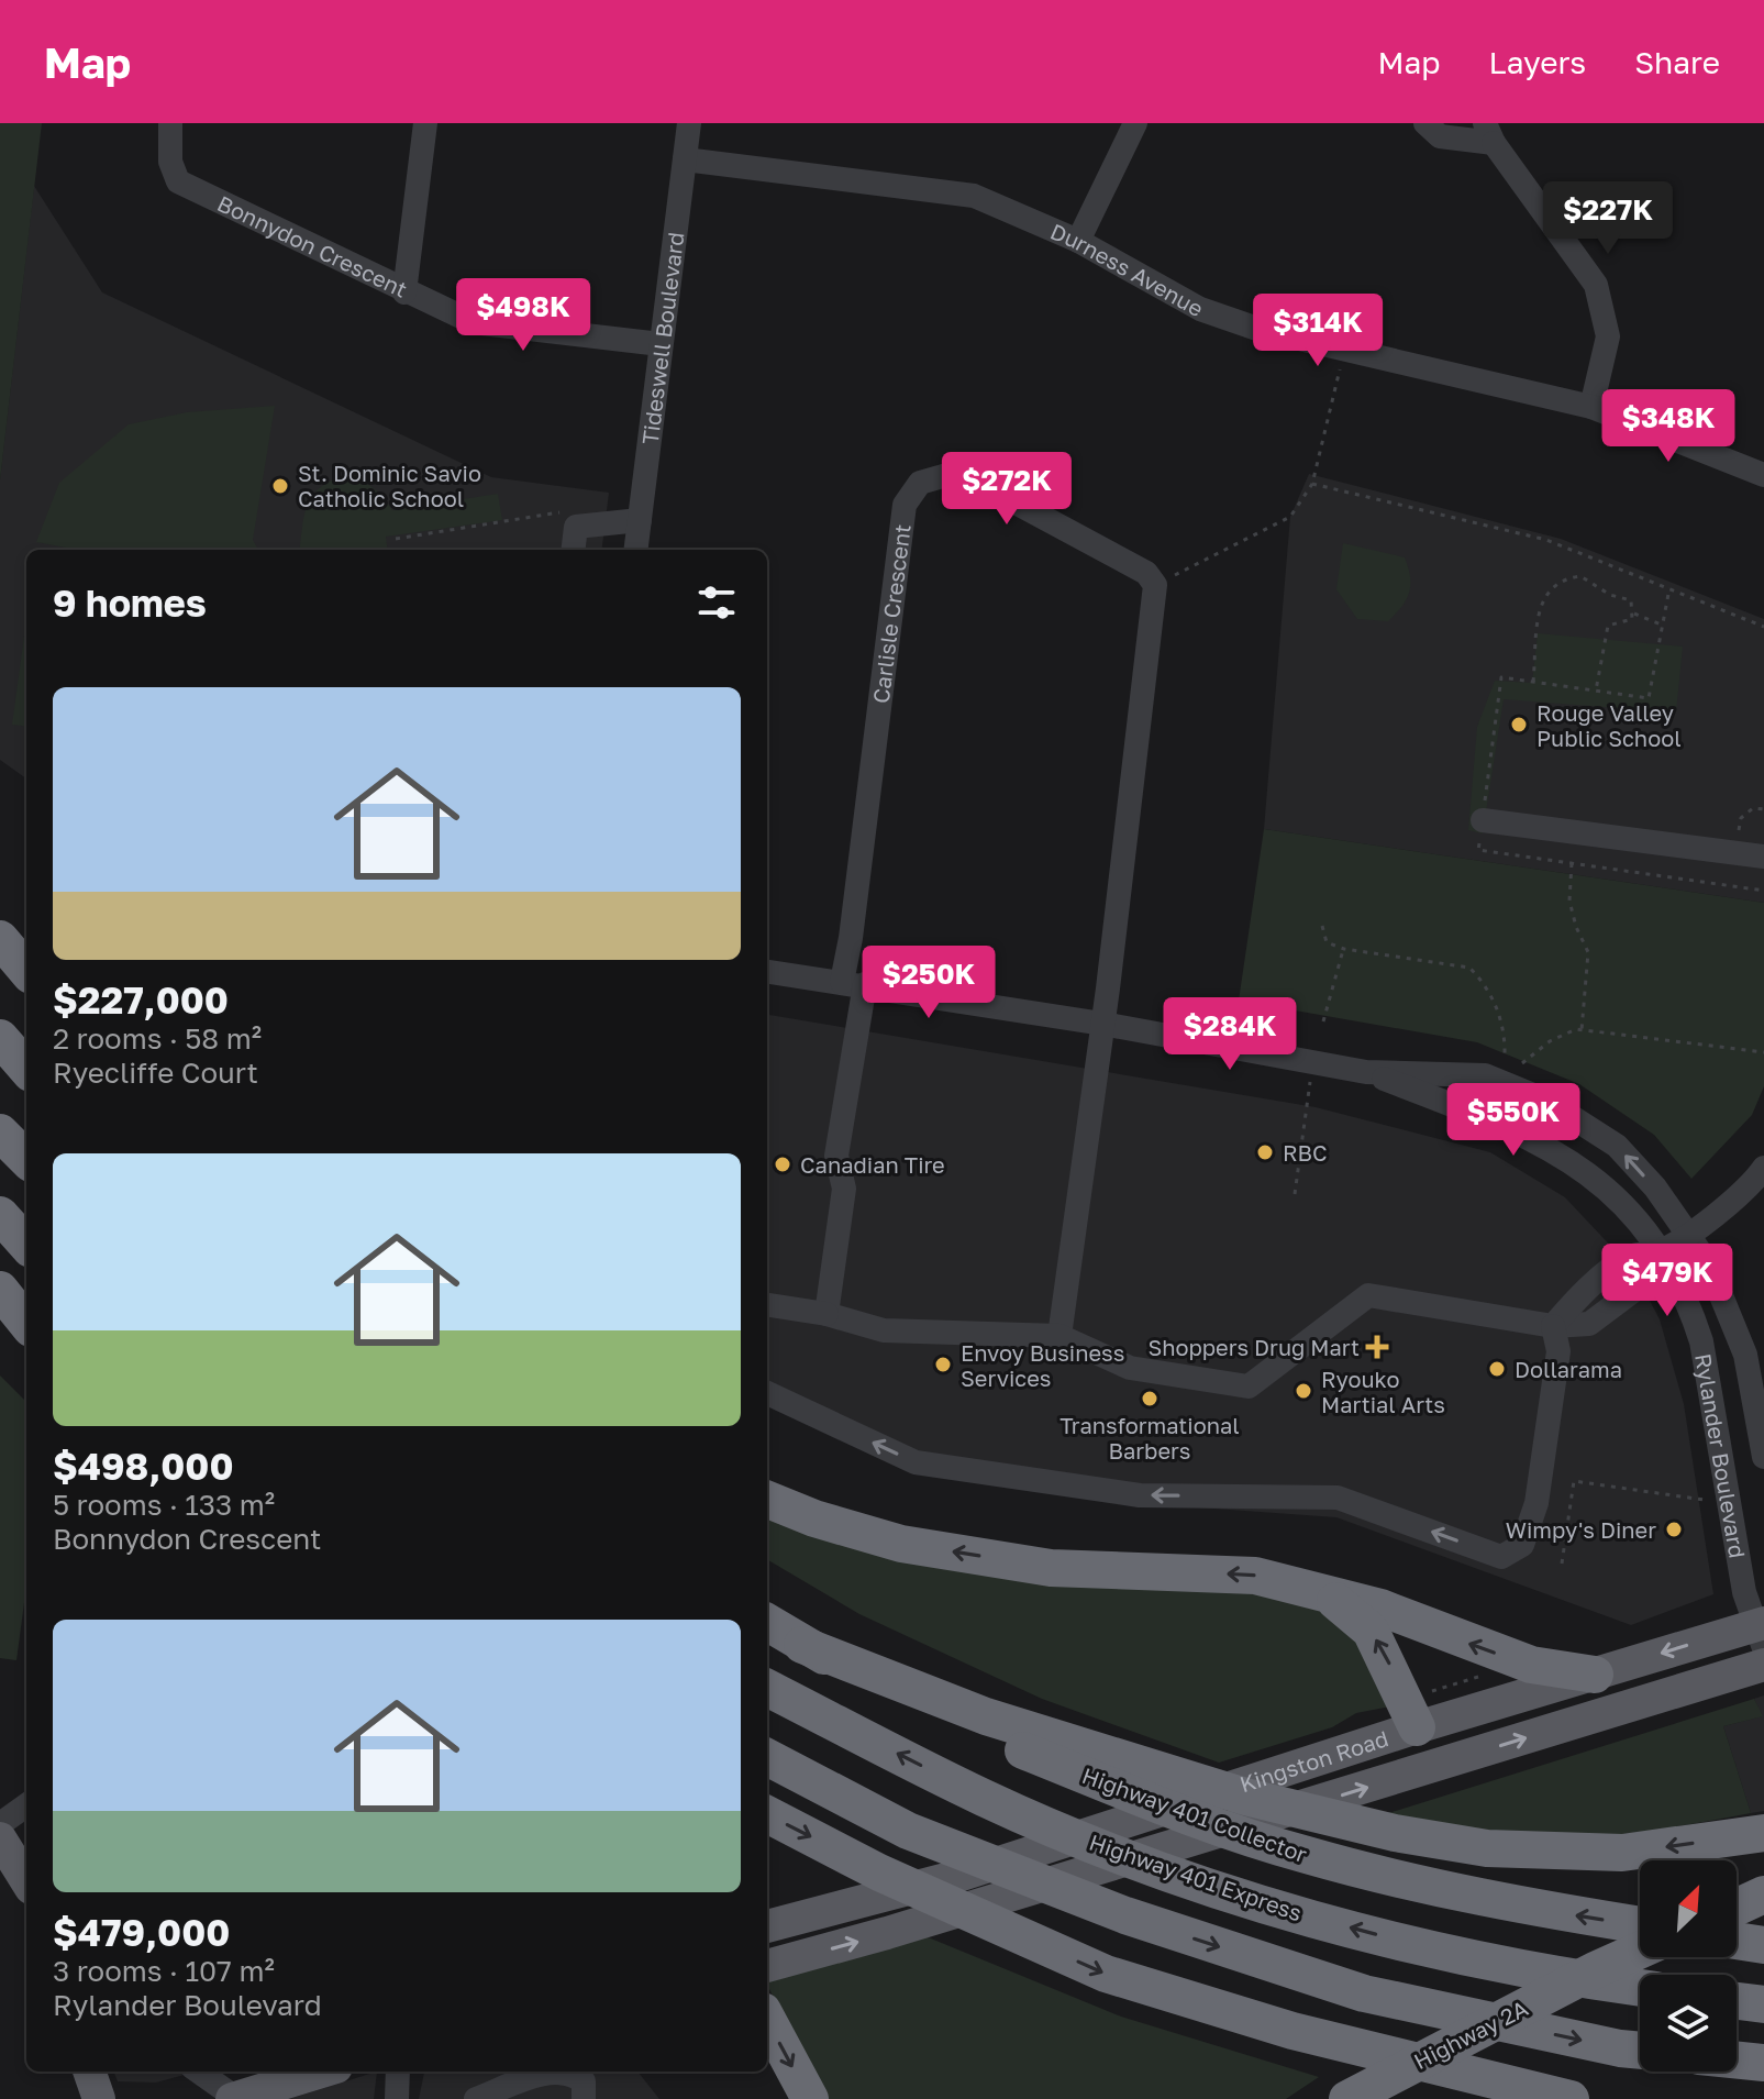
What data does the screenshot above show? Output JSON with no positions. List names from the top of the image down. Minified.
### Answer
{"streets":{"highway":["Highway 401 Collector","Highway 401 Express","Highway 2A"],"main road":["Kingston Road"],"street":["Bonnydon Crescent","Durness Avenue","Tideswell Boulevard","Carlisle Crescent","Rylander Boulevard"]},"crossings":[["Bonnydon Crescent","Tideswell Boulevard"],["Durness Avenue","Tideswell Boulevard"],["Carlisle Crescent","Rylander Boulevard"],["Rylander Boulevard","Kingston Road"]],"places":{"other":["St. Dominic Savio Catholic School","Rouge Valley Public School","RBC","Canadian Tire","Envoy Business Services","Dollarama","Ryouko Martial Arts","Transformational Barbers","Wimpy's Diner"],"health":["Shoppers Drug Mart"]},"north":"top right","page":{"header":"Map","nav":["Map","Layers","Share"],"price":["$227K","$498K","$314K","$348K","$272K","$250K","$284K","$550K","$479K"],"heading":"9 homes","list":[{"name":"$227,000","note":"2 rooms · 58 m² · Ryecliffe Court"},{"name":"$498,000","note":"5 rooms · 133 m² · Bonnydon Crescent"},{"name":"$479,000","note":"3 rooms · 107 m² · Rylander Boulevard"}]}}
